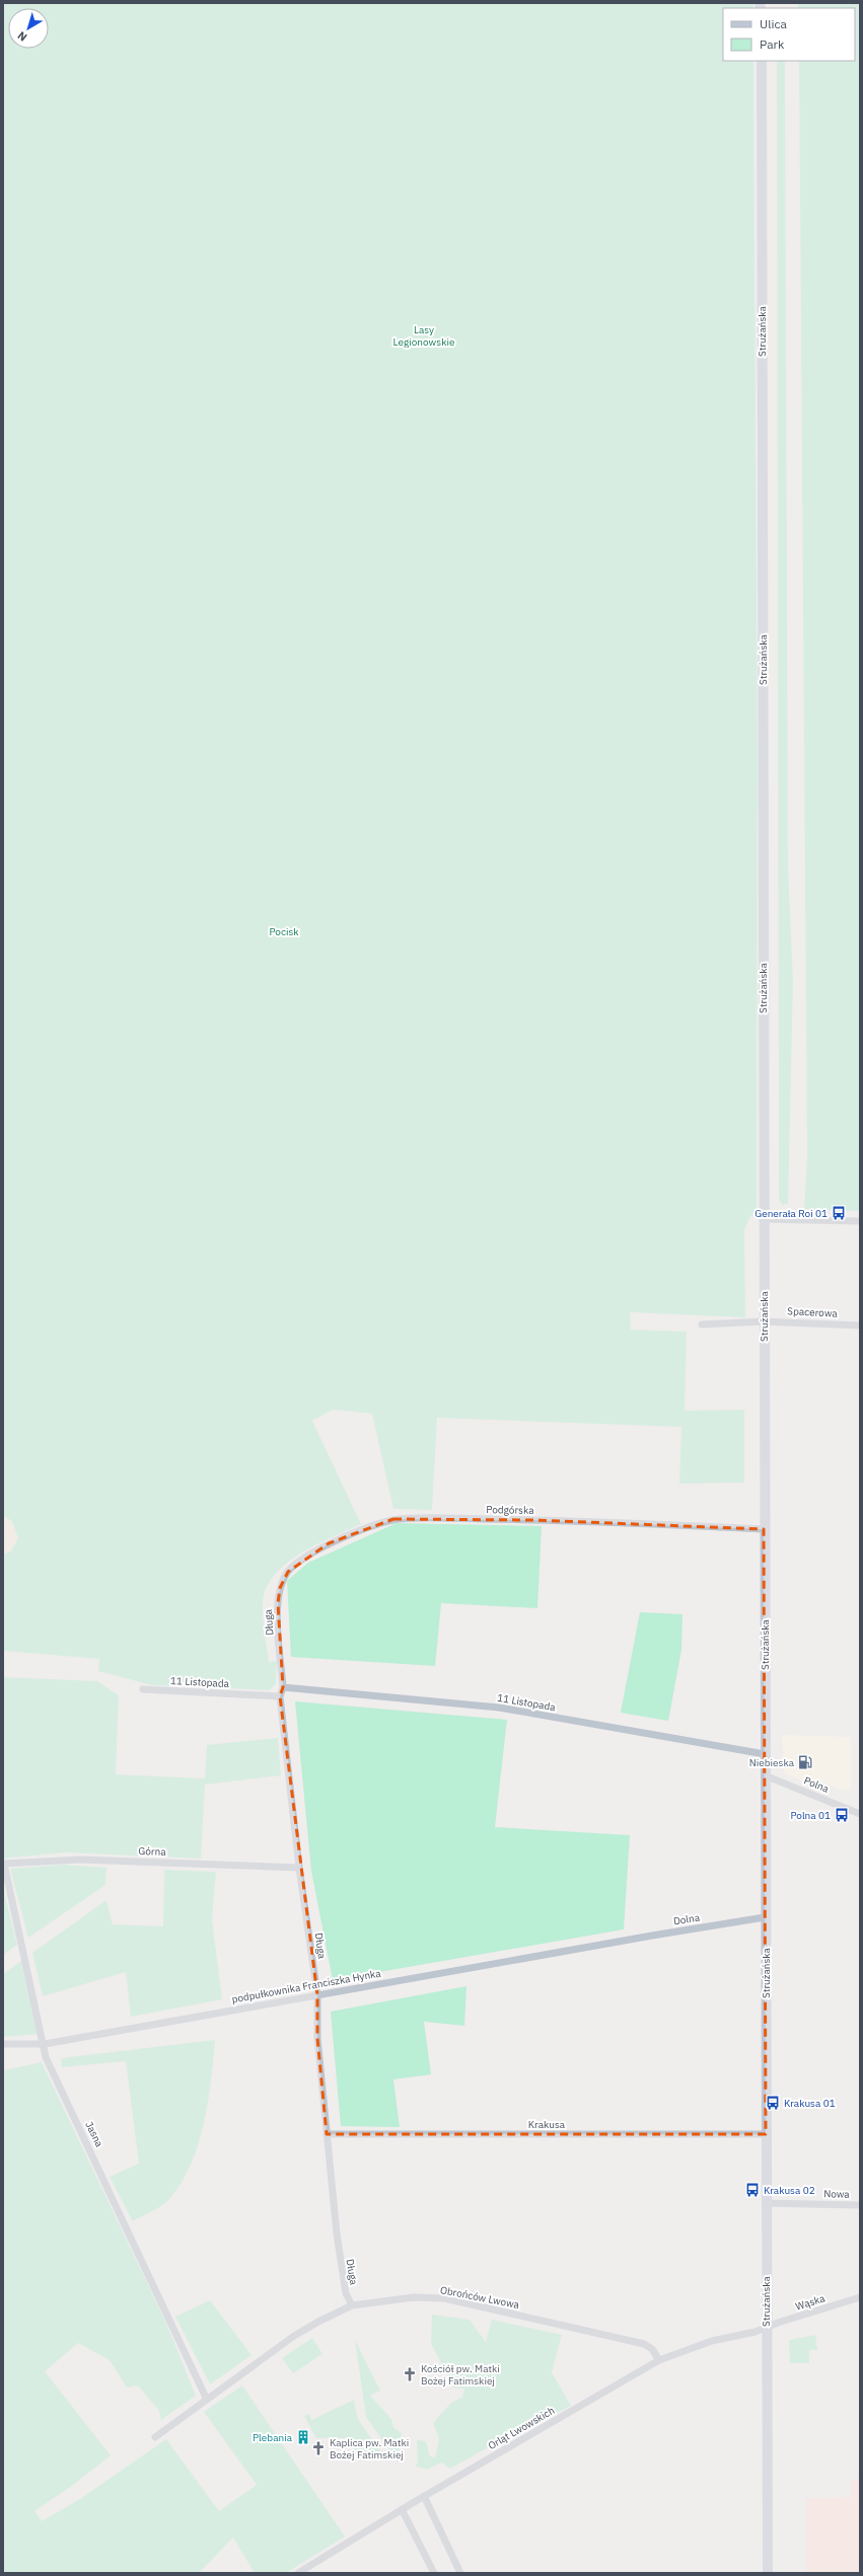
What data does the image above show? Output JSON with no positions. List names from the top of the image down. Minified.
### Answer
{"streets":{"main road":["Strużańska"],"street":["Spacerowa","Podgórska","Długa","11 Listopada","Polna","Górna","Dolna","podpułkownika Franciszka Hynka","Krakusa","Jasna","Nowa","Obrońców Lwowa","Wąska","Orląt Lwowskich"]},"crossings":[["Strużańska","Spacerowa"],["Strużańska","Podgórska"],["Strużańska","11 Listopada"],["Strużańska","Polna"],["Strużańska","Dolna"],["Strużańska","Krakusa"],["Strużańska","Nowa"],["Strużańska","Wąska"],["Strużańska","Orląt Lwowskich"],["Podgórska","Długa"],["Długa","11 Listopada"],["Długa","Górna"],["Długa","podpułkownika Franciszka Hynka"],["Długa","Krakusa"],["Długa","Obrońców Lwowa"],["Górna","Jasna"],["Dolna","podpułkownika Franciszka Hynka"],["podpułkownika Franciszka Hynka","Jasna"],["Jasna","Obrońców Lwowa"],["Obrońców Lwowa","Orląt Lwowskich"],["Wąska","Orląt Lwowskich"]],"parks":["Lasy Legionowskie","Pocisk"],"places":{"bus stop":["Generała Roi 01","Polna 01","Krakusa 01","Krakusa 02"],"fuel station":["Niebieska"],"church":["Kościół pw. Matki Bożej Fatimskiej","Kaplica pw. Matki Bożej Fatimskiej"],"building":["Plebania"]},"legend":["Ulica","Park"],"north":"bottom left"}
